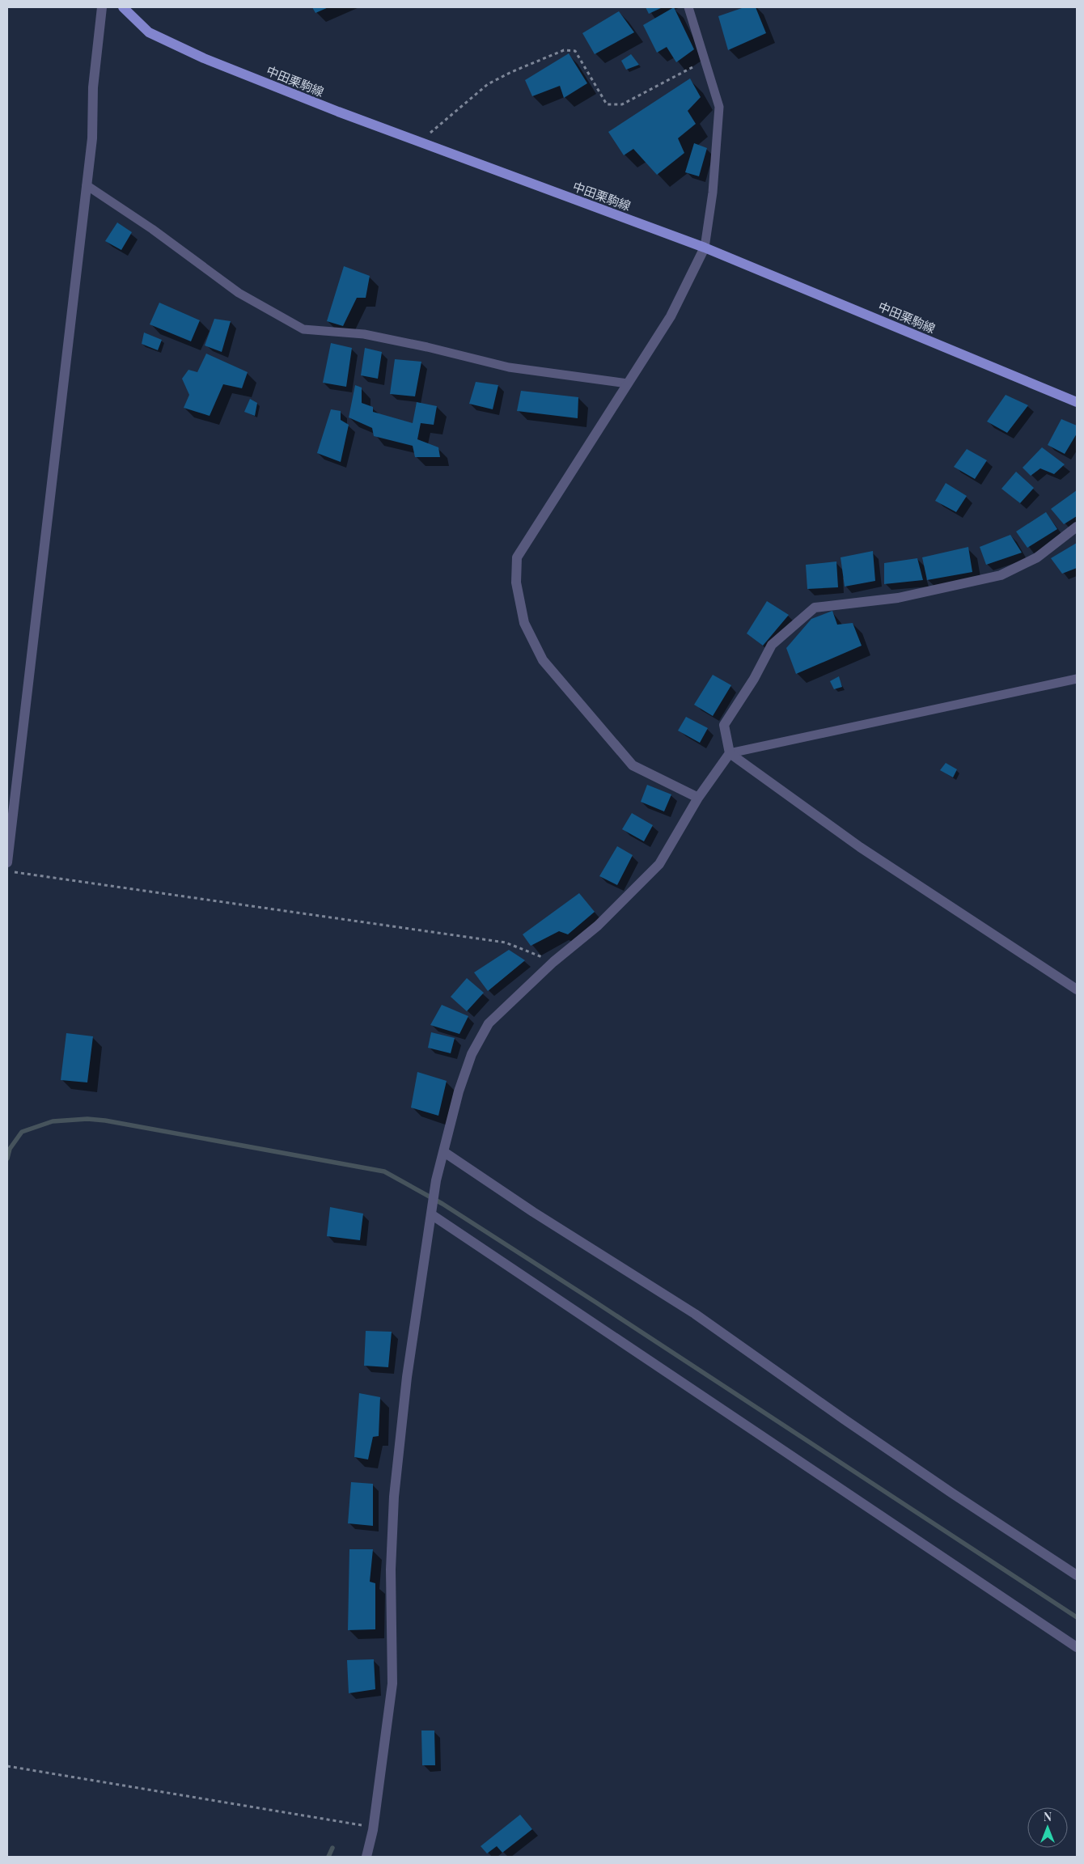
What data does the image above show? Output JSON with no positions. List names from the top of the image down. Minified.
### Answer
{"streets":{"main road":["中田栗駒線"]},"north":"top"}
